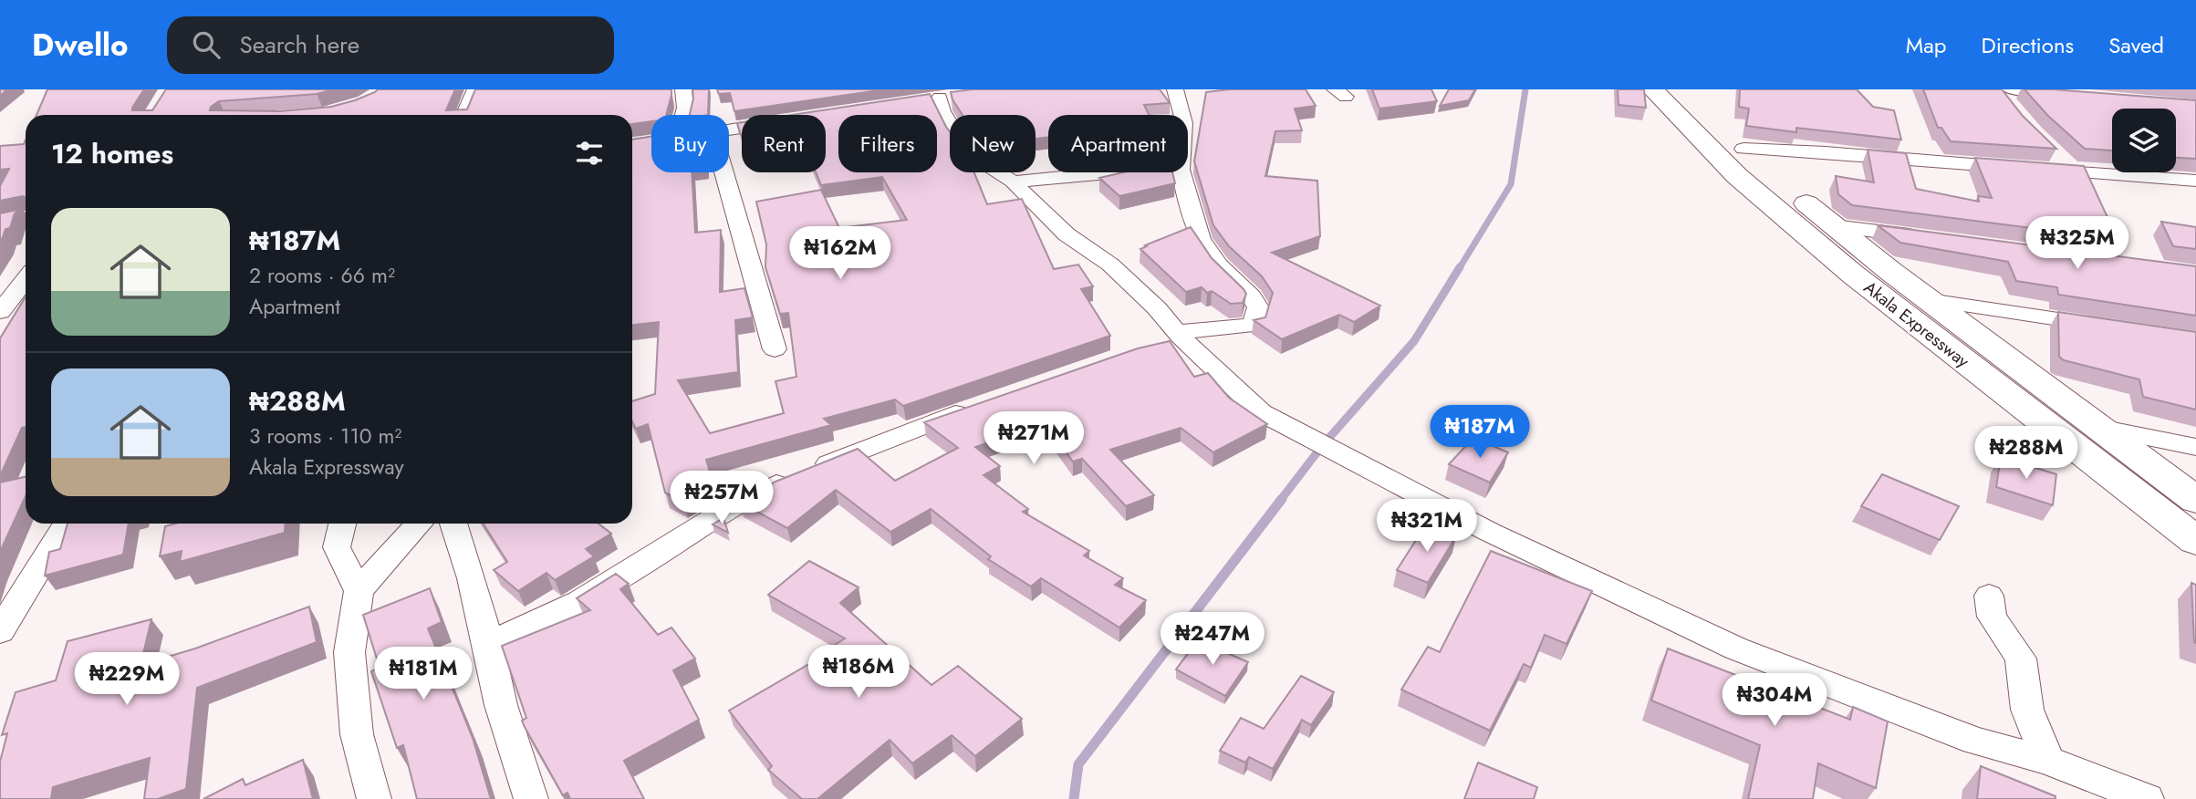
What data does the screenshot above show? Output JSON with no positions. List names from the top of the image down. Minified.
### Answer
{"streets":{"main road":["Akala Expressway"]},"page":{"header":"Dwello","search":"Search here","nav":["Map","Directions","Saved"],"chip":["Buy","Rent","Filters","New","Apartment"],"heading":"12 homes","list":[{"name":"₦187M","note":"2 rooms · 66 m² · Apartment"},{"name":"₦288M","note":"3 rooms · 110 m² · Akala Expressway"}],"price":["₦325M","₦162M","₦187M","₦271M","₦288M","₦257M","₦321M","₦247M","₦186M","₦181M","₦229M","₦304M"]}}
